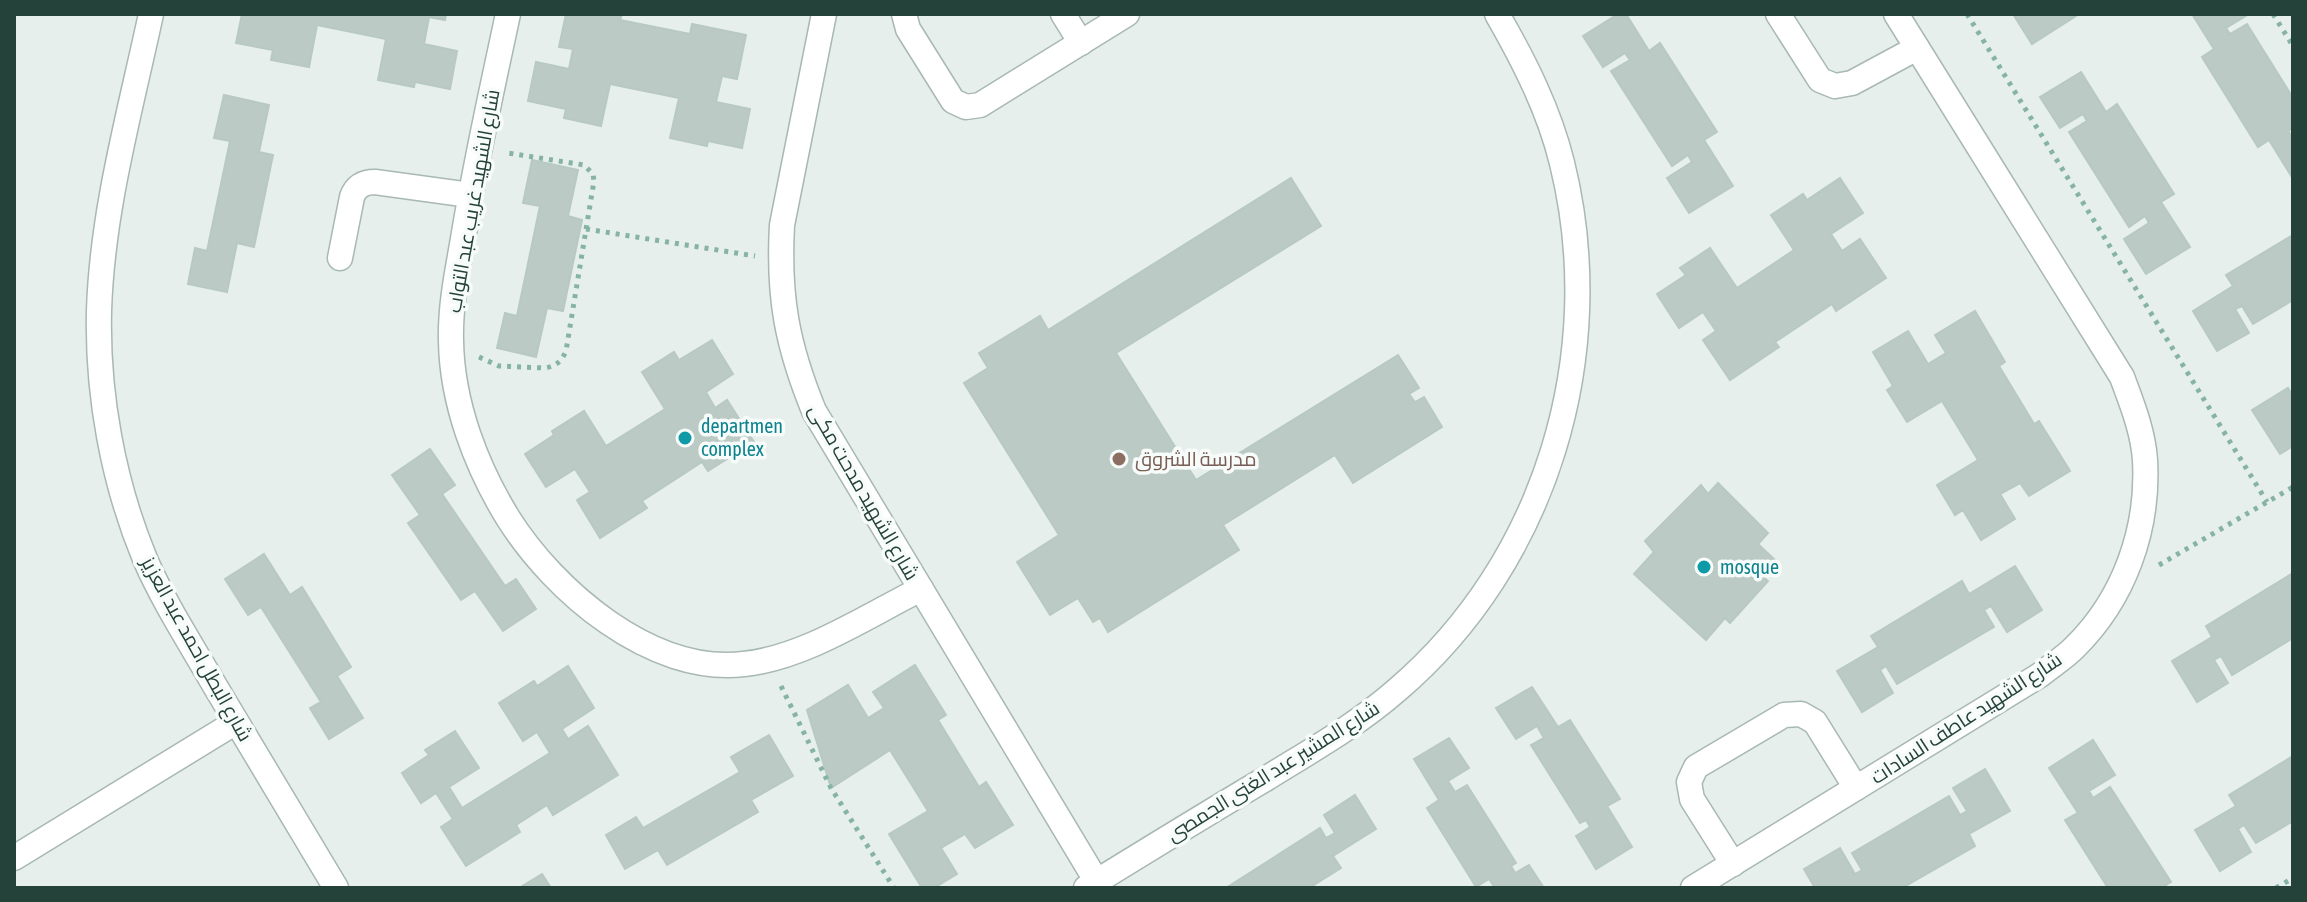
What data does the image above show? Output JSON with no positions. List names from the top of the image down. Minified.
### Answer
{"streets":{"street":["شارع الشهيد غريب عبد التواب","شارع الشهيد مدحت مكى","شارع البطل احمد عبد العزيز","شارع الشهيد عاطف السادات","شارع المشير عبد الغنى الجمصى"]},"crossings":[["شارع الشهيد غريب عبد التواب","شارع الشهيد مدحت مكى"],["شارع الشهيد مدحت مكى","شارع المشير عبد الغنى الجمصى"]],"places":["departmen complex","مدرسة الشروق","mosque"]}
